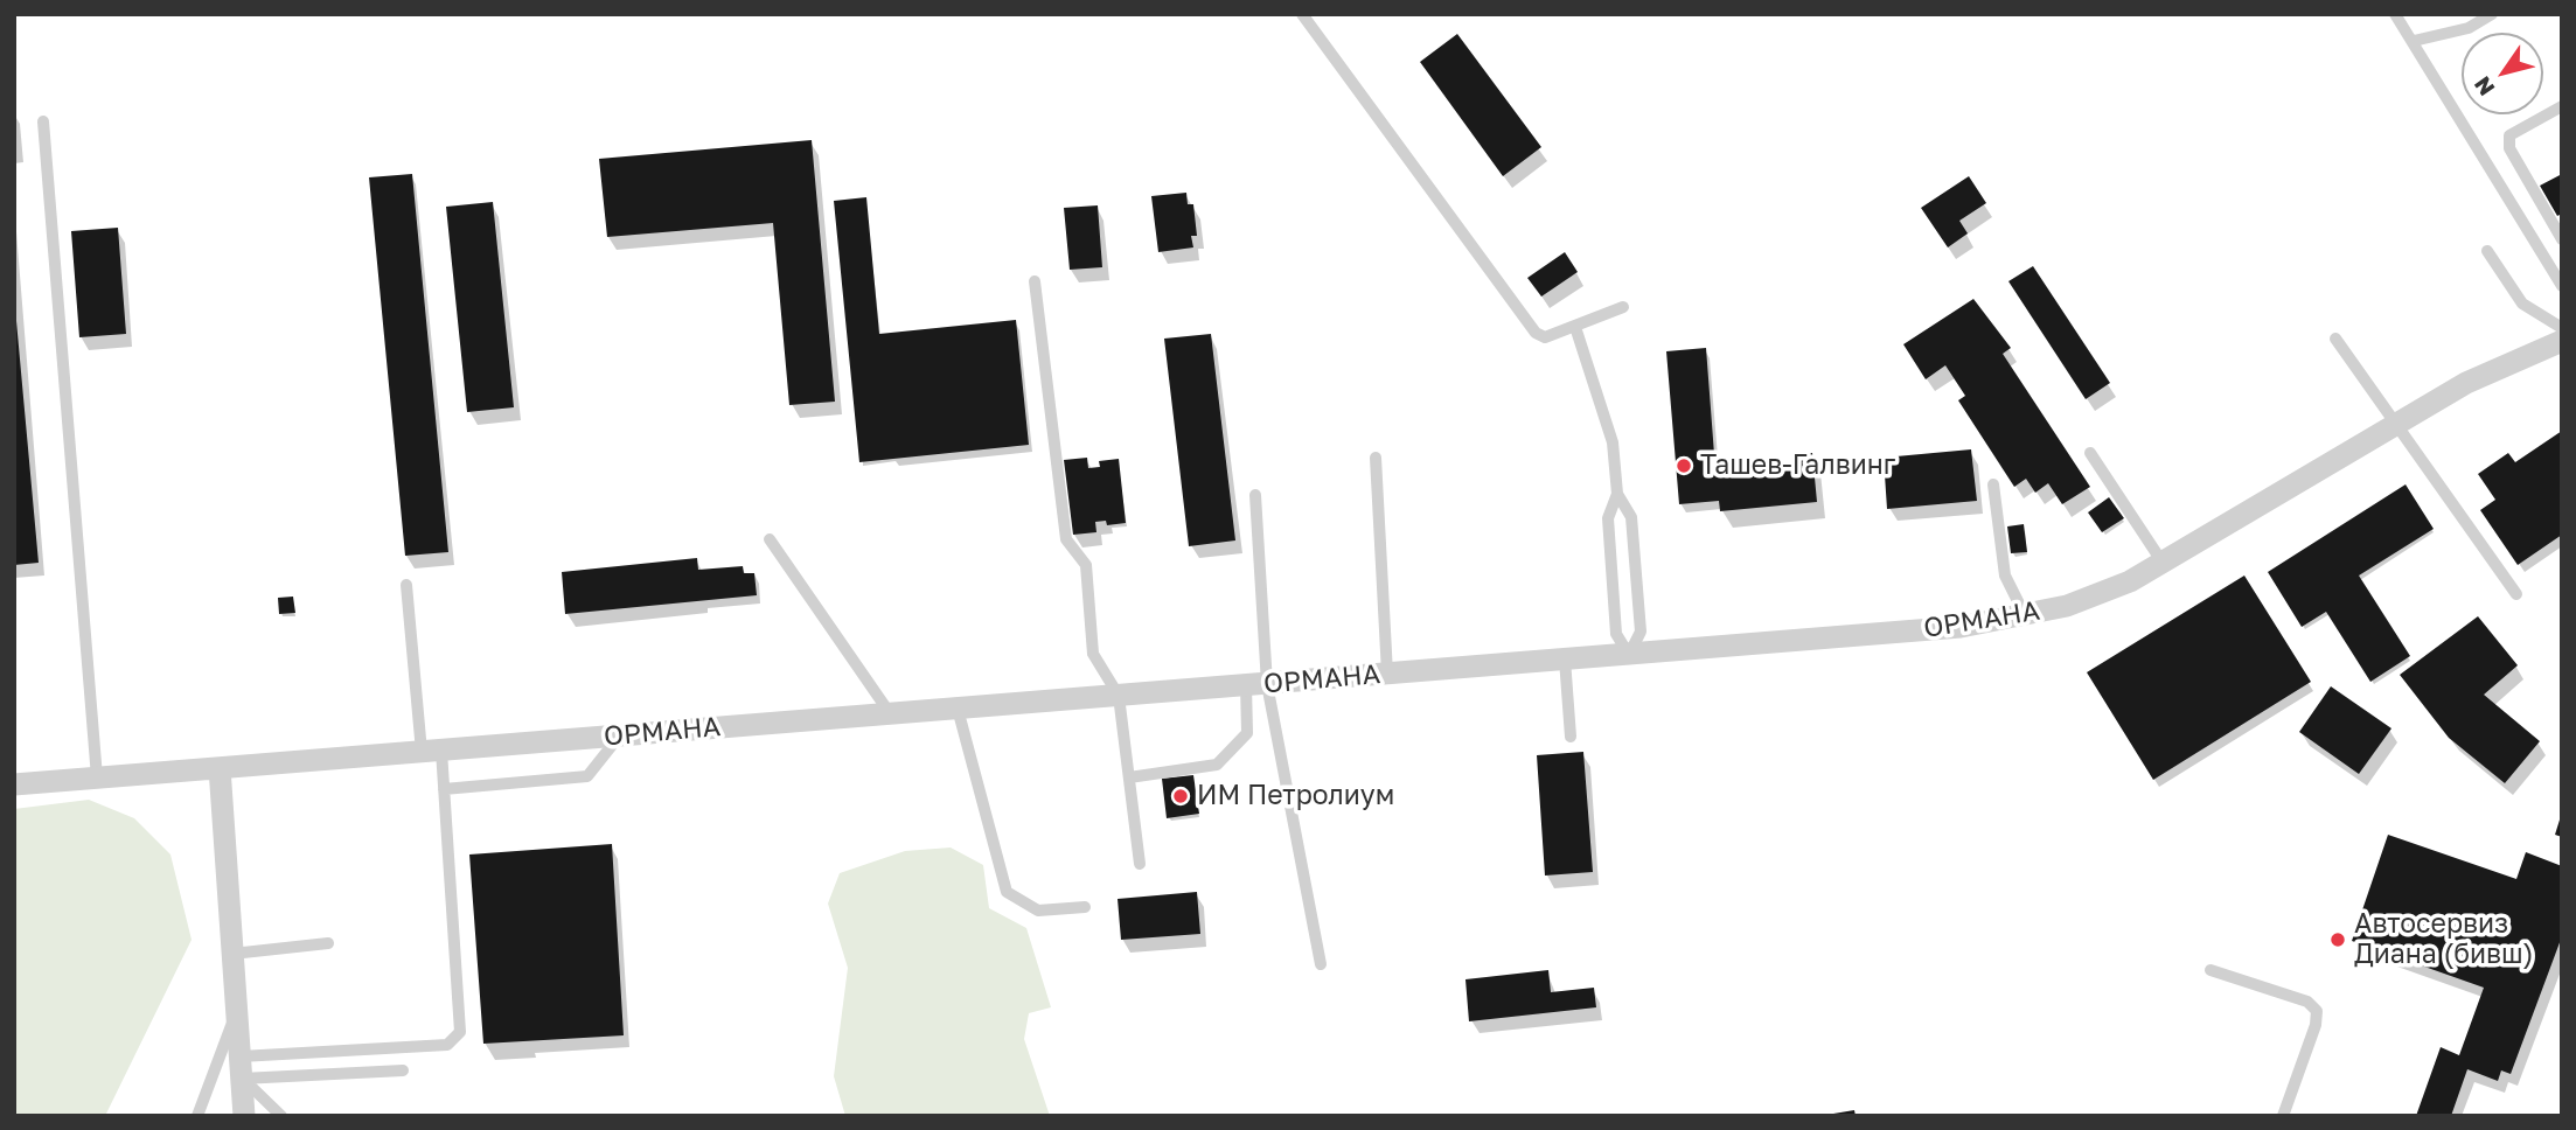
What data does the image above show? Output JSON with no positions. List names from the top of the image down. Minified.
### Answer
{"streets":{"street":["ОРМАНА"]},"places":["Ташев-Галвинг","ИМ Петролиум","Автосервиз Диана (бивш)"],"north":"bottom left"}
